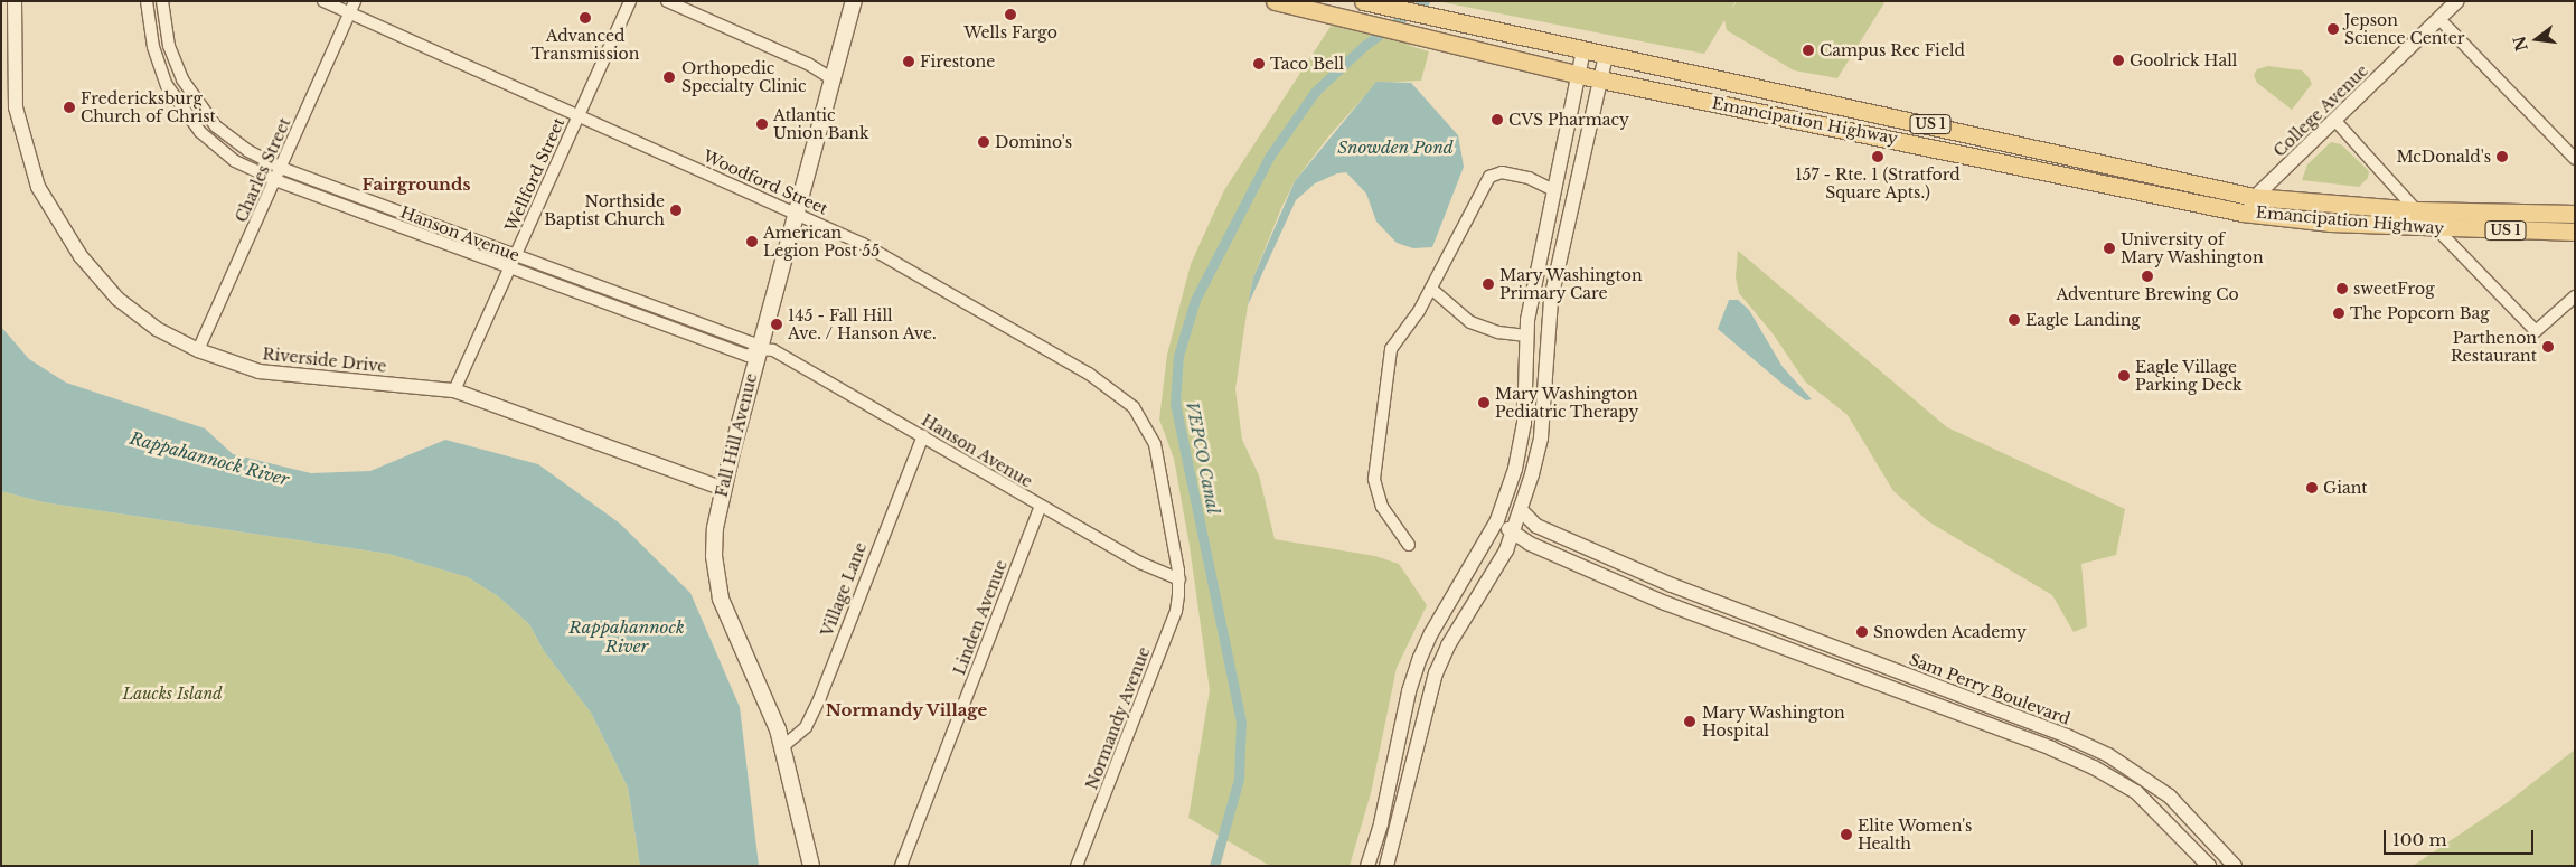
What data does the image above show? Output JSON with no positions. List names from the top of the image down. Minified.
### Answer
{"streets":{"main road":["Emancipation Highway","US 1","Fall Hill Avenue"],"street":["College Avenue","Charles Street","Wellford Street","Woodford Street","Hanson Avenue","Riverside Drive","Village Lane","Linden Avenue","Sam Perry Boulevard","Normandy Avenue"]},"crossings":[["College Avenue","Emancipation Highway"],["Charles Street","Woodford Street"],["Charles Street","Hanson Avenue"],["Charles Street","Riverside Drive"],["Wellford Street","Woodford Street"],["Wellford Street","Hanson Avenue"],["Wellford Street","Riverside Drive"],["Woodford Street","Hanson Avenue"],["Woodford Street","Fall Hill Avenue"],["Woodford Street","Normandy Avenue"],["Hanson Avenue","Fall Hill Avenue"],["Hanson Avenue","Village Lane"],["Hanson Avenue","Linden Avenue"],["Hanson Avenue","Normandy Avenue"],["Riverside Drive","Fall Hill Avenue"],["Fall Hill Avenue","Village Lane"]],"districts":["Fairgrounds","Normandy Village"],"water":["Snowden Pond","VEPCO Canal","Rappahannock River"],"parks":["Laucks Island"],"places":["Wells Fargo","Advanced Transmission","Jepson Science Center","Campus Rec Field","Goolrick Hall","Firestone","Taco Bell","Orthopedic Specialty Clinic","Fredericksburg Church of Christ","CVS Pharmacy","Atlantic Union Bank","Domino's","157 - Rte. 1 (Stratford Square Apts.)","McDonald's","Northside Baptist Church","American Legion Post 55","University of Mary Washington","Adventure Brewing Co","Mary Washington Primary Care","sweetFrog","The Popcorn Bag","Eagle Landing","145 - Fall Hill Ave. / Hanson Ave.","Parthenon Restaurant","Eagle Village Parking Deck","Mary Washington Pediatric Therapy","Giant","Snowden Academy","Mary Washington Hospital","Elite Women's Health"],"scale_bar":"100 m","north":"left"}
